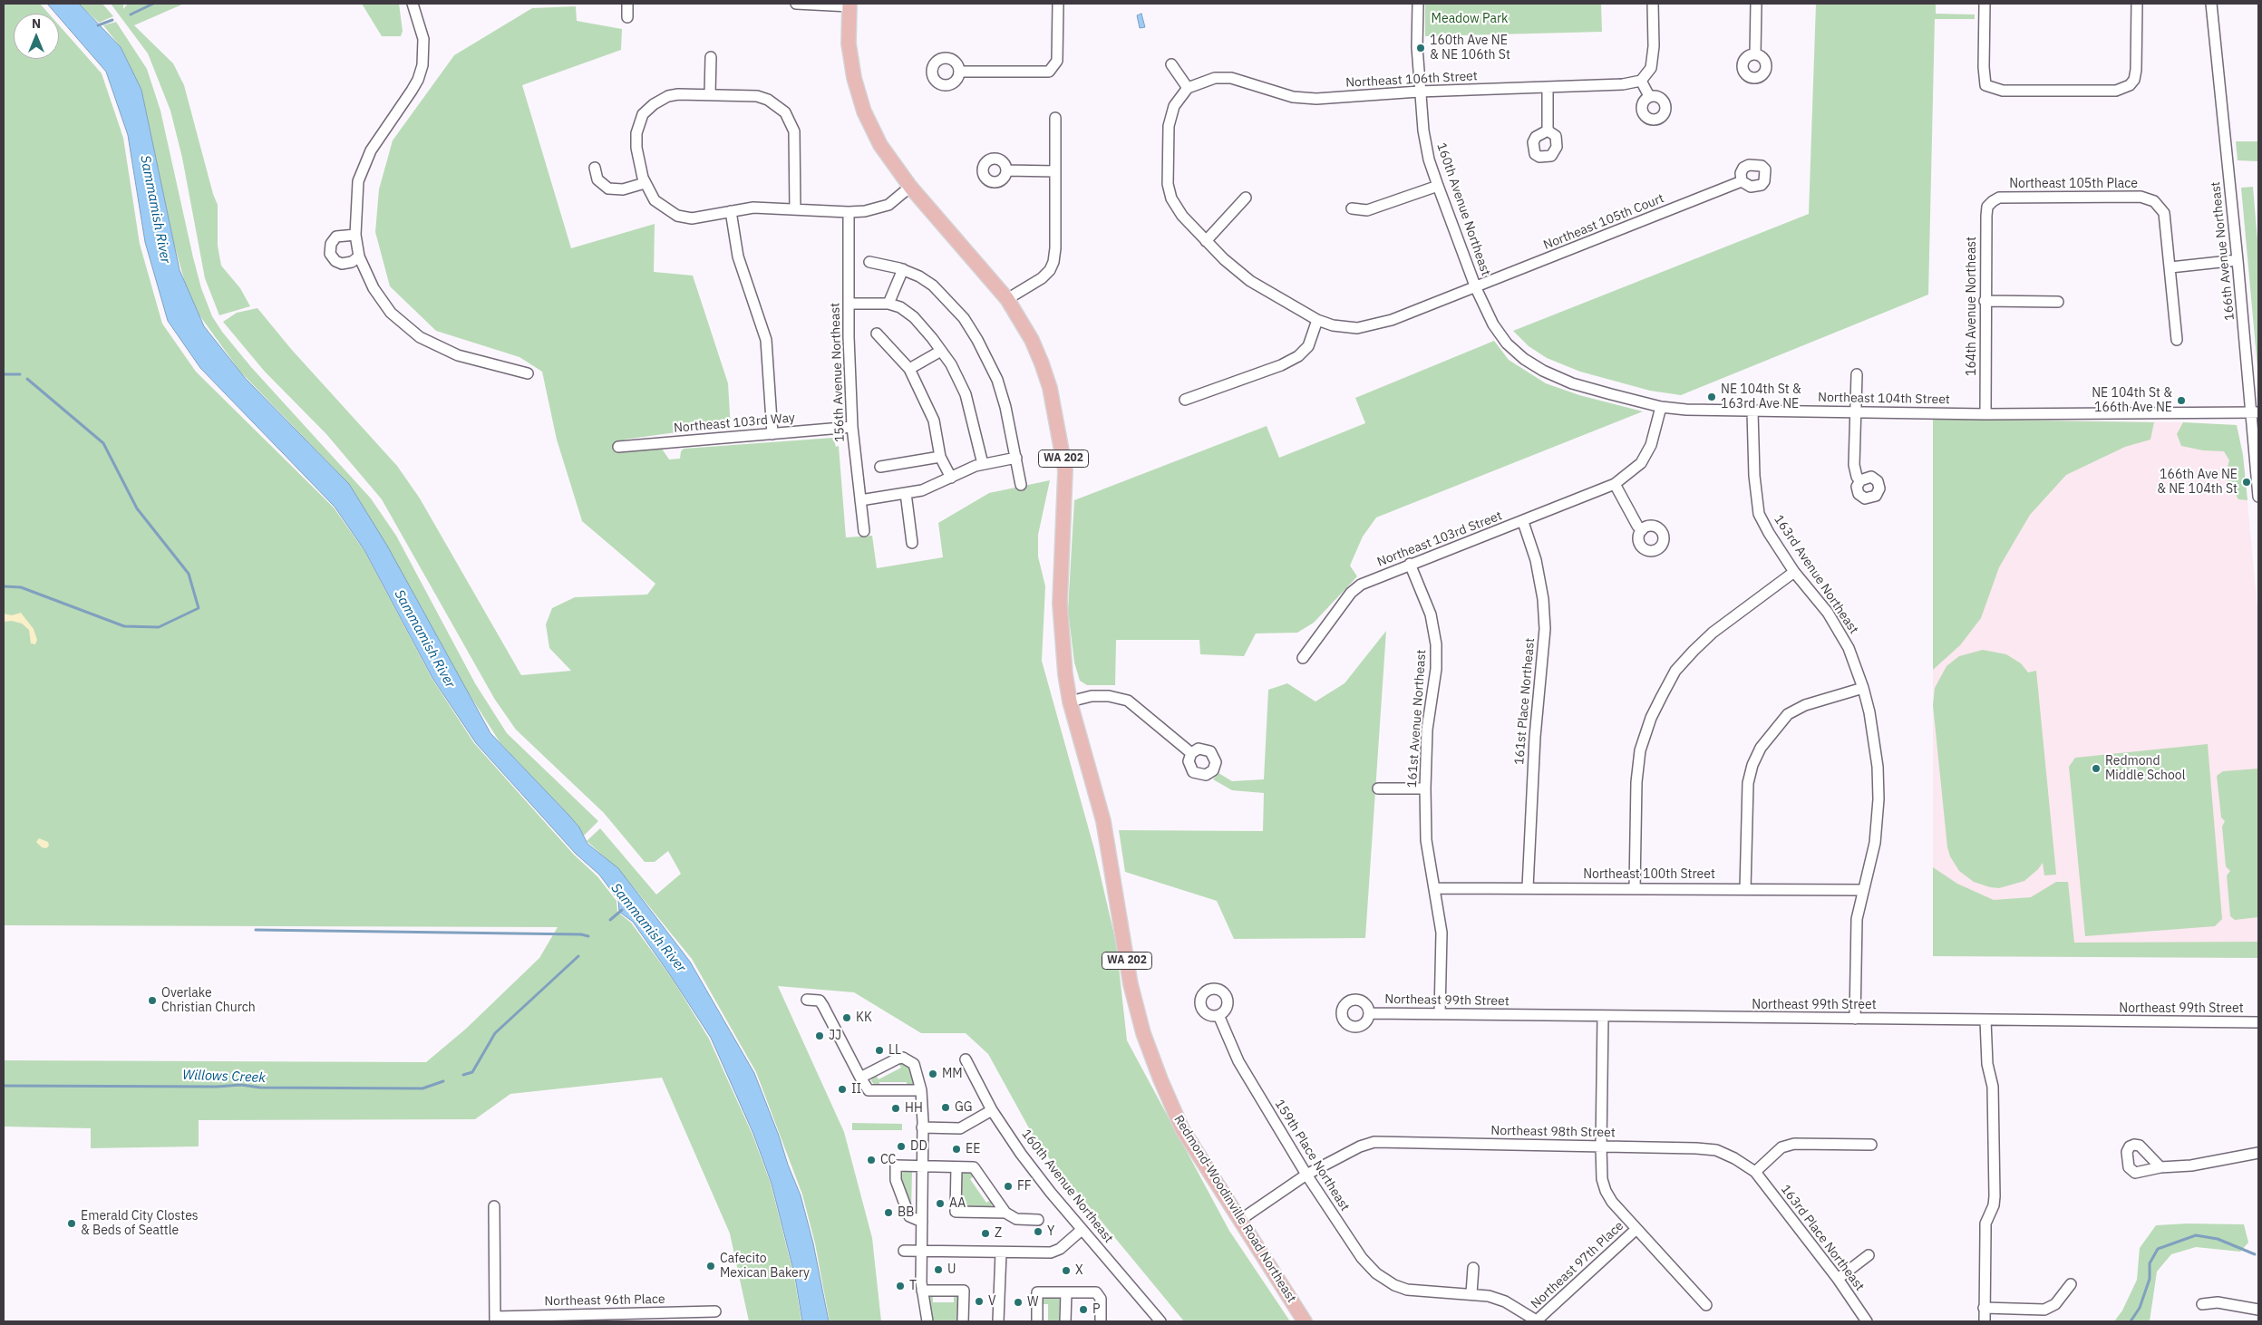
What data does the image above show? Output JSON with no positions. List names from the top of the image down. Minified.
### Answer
{"streets":{"main road":["WA 202","Redmond-Woodinville Road Northeast"],"street":["Northeast 106th Street","Northeast 105th Place","160th Avenue Northeast","Northeast 105th Court","166th Avenue Northeast","164th Avenue Northeast","156th Avenue Northeast","Northeast 104th Street","Northeast 103rd Way","Northeast 103rd Street","163rd Avenue Northeast","161st Place Northeast","161st Avenue Northeast","Northeast 100th Street","Northeast 99th Street","Northeast 98th Street","159th Place Northeast","163rd Place Northeast","Northeast 97th Place","Northeast 96th Place"]},"crossings":[["Northeast 106th Street","160th Avenue Northeast"],["Northeast 106th Street","Northeast 105th Court"],["Northeast 105th Place","164th Avenue Northeast"],["160th Avenue Northeast","Northeast 105th Court"],["160th Avenue Northeast","Northeast 104th Street"],["Northeast 105th Court","Northeast 104th Street"],["166th Avenue Northeast","Northeast 104th Street"],["164th Avenue Northeast","Northeast 104th Street"],["156th Avenue Northeast","Northeast 103rd Way"],["Northeast 104th Street","Northeast 103rd Street"],["Northeast 104th Street","163rd Avenue Northeast"],["Northeast 103rd Street","161st Place Northeast"],["Northeast 103rd Street","161st Avenue Northeast"],["163rd Avenue Northeast","Northeast 100th Street"],["163rd Avenue Northeast","Northeast 99th Street"],["161st Place Northeast","Northeast 100th Street"],["161st Avenue Northeast","Northeast 100th Street"],["161st Avenue Northeast","Northeast 99th Street"],["Northeast 98th Street","159th Place Northeast"],["Northeast 98th Street","Redmond-Woodinville Road Northeast"],["Northeast 98th Street","163rd Place Northeast"]],"water":["Sammamish River","Willows Creek"],"parks":["Meadow Park"],"places":["160th Ave NE & NE 106th St","NE 104th St & 163rd Ave NE","NE 104th St & 166th Ave NE","166th Ave NE & NE 104th St","Redmond Middle School","Overlake Christian Church","KK","JJ","LL","MM","II","GG","HH","DD","EE","CC","FF","AA","BB","Emerald City Clostes & Beds of Seattle","Y","Z","Cafecito Mexican Bakery","U","X","T","V","W","P"],"north":"top"}
